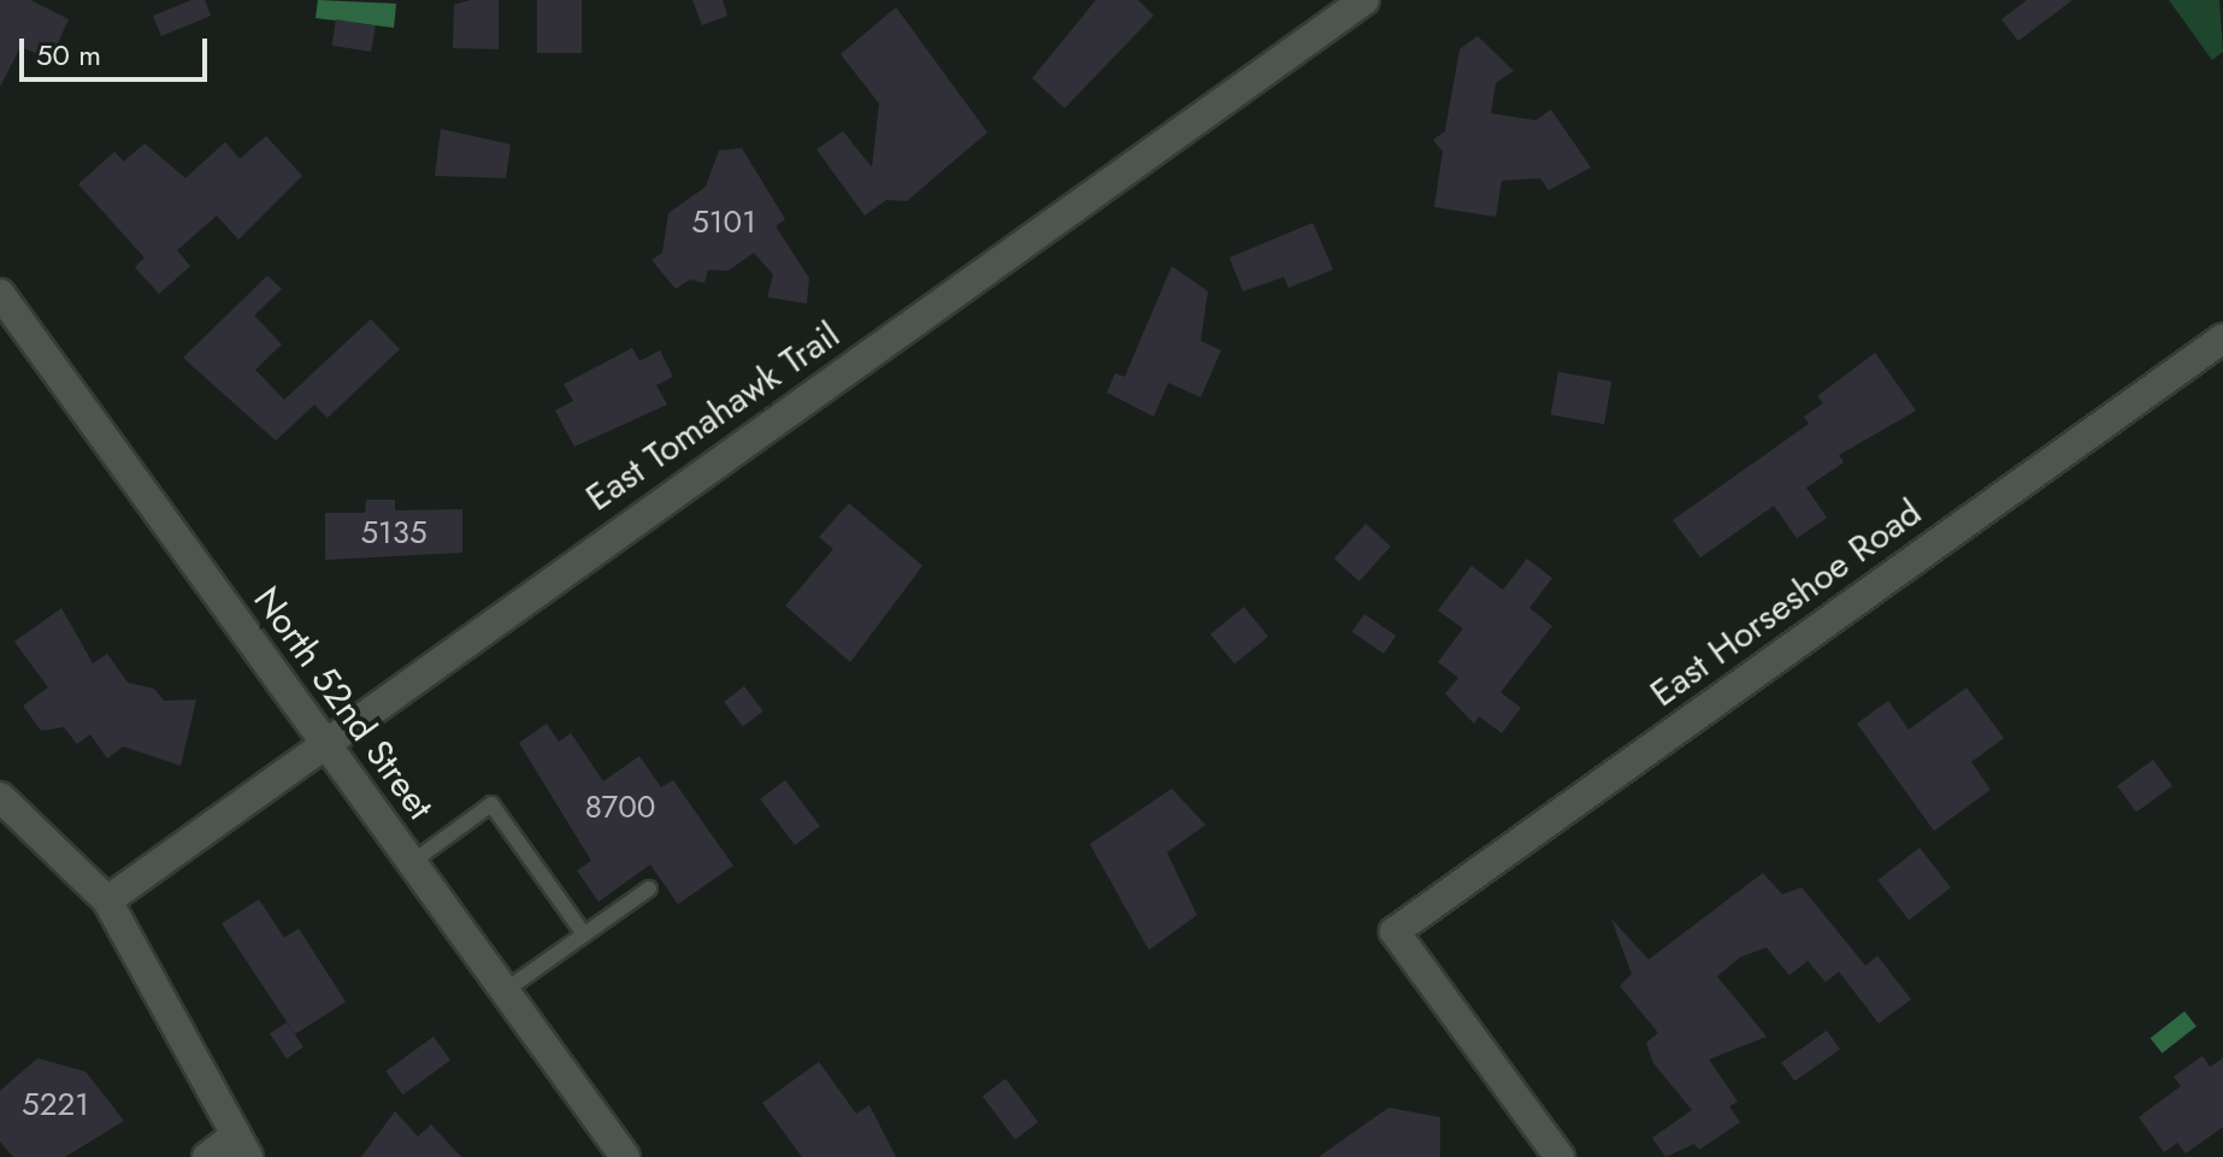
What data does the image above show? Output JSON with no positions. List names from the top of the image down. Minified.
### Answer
{"streets":{"street":["East Tomahawk Trail","East Horseshoe Road","North 52nd Street"]},"crossings":[["East Tomahawk Trail","North 52nd Street"]],"house_numbers":["5101","5135","8700","5221"],"scale_bar":"50 m"}
